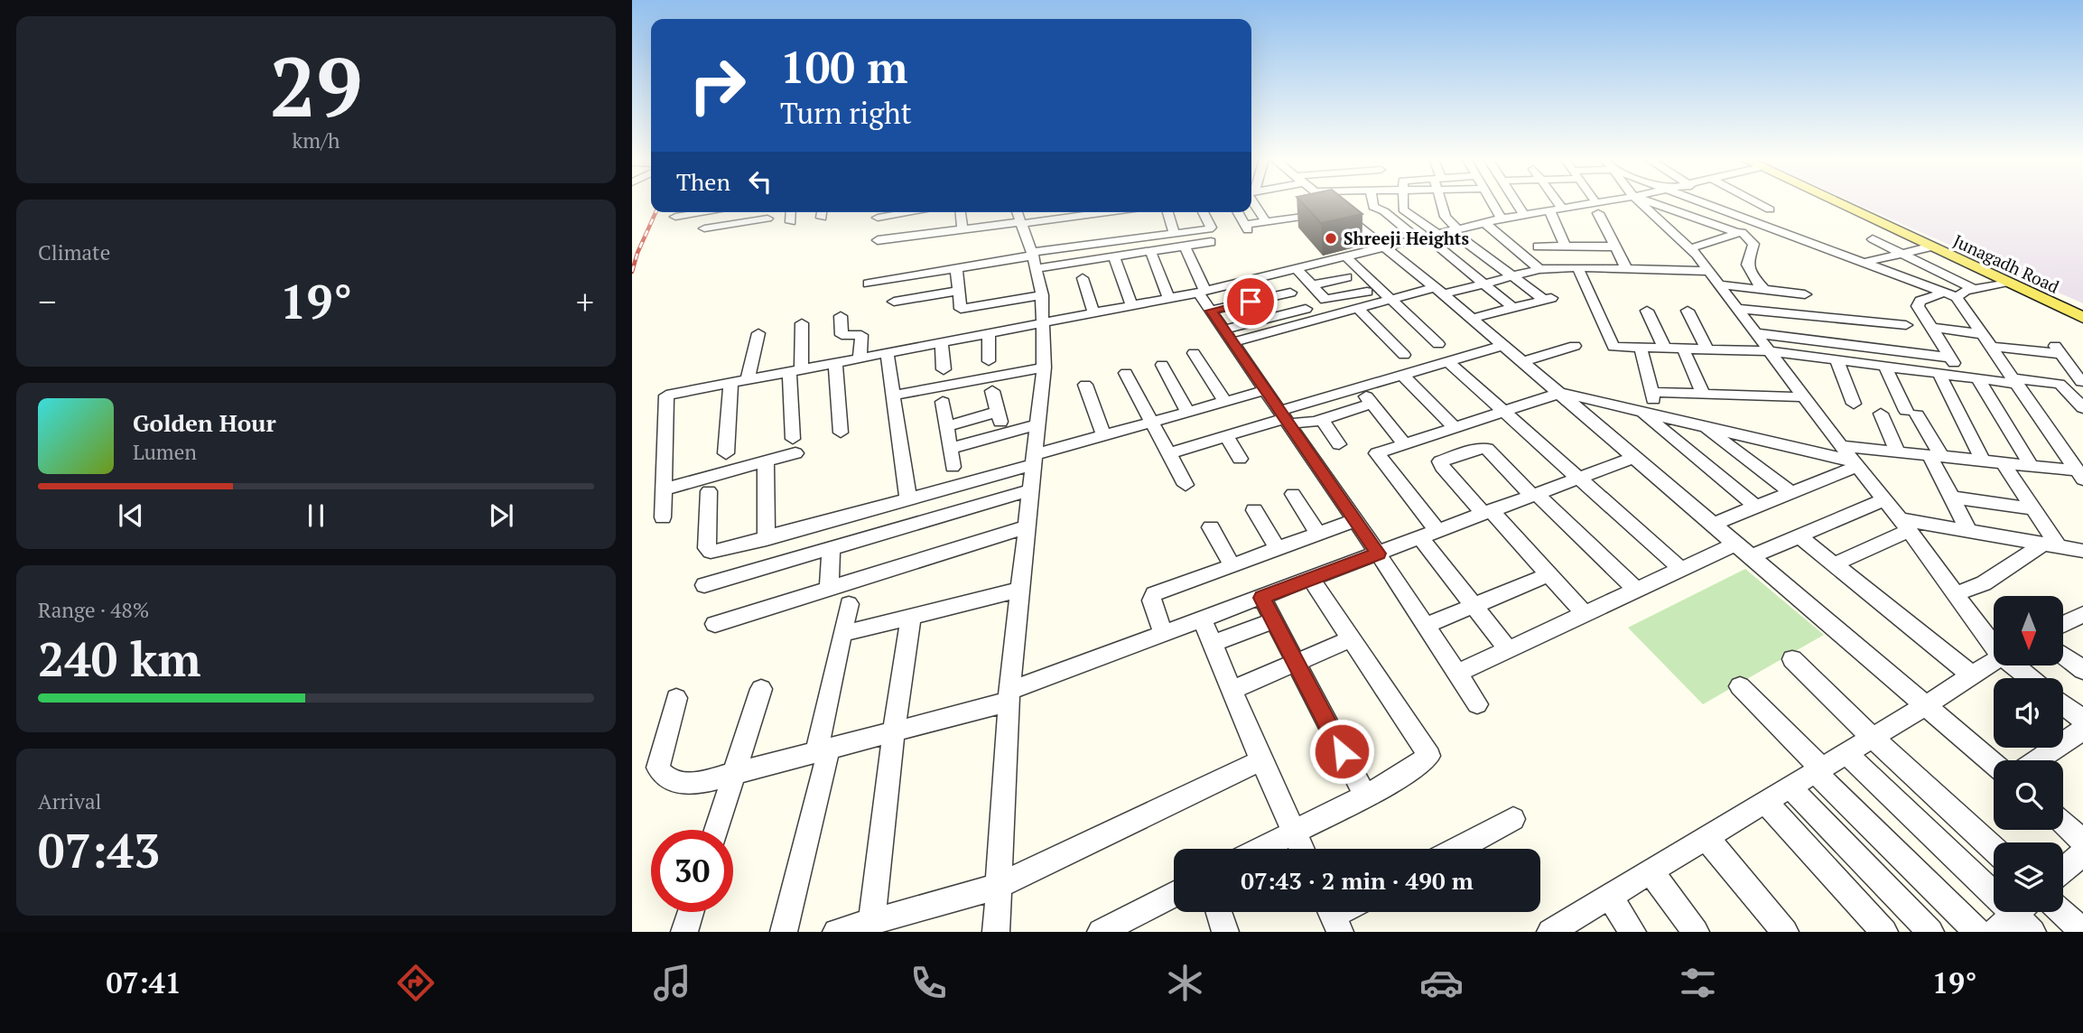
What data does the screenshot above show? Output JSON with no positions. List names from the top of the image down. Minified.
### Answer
{"streets":{"main road":["Junagadh Road"]},"places":["Shreeji Heights"],"north":"bottom","page":{"tile":[["29","km/h"],"Climate",["Range · 48%","240 km"],["Arrival","07:43"]],"turn":["100 m","Turn right"],"then":"Then","heat":["−","19°","+"],"song":["Golden Hour","Lumen"],"limit":"30","trip":"07:43 · 2 min · 490 m","tabs":["07:41","19°"]}}
